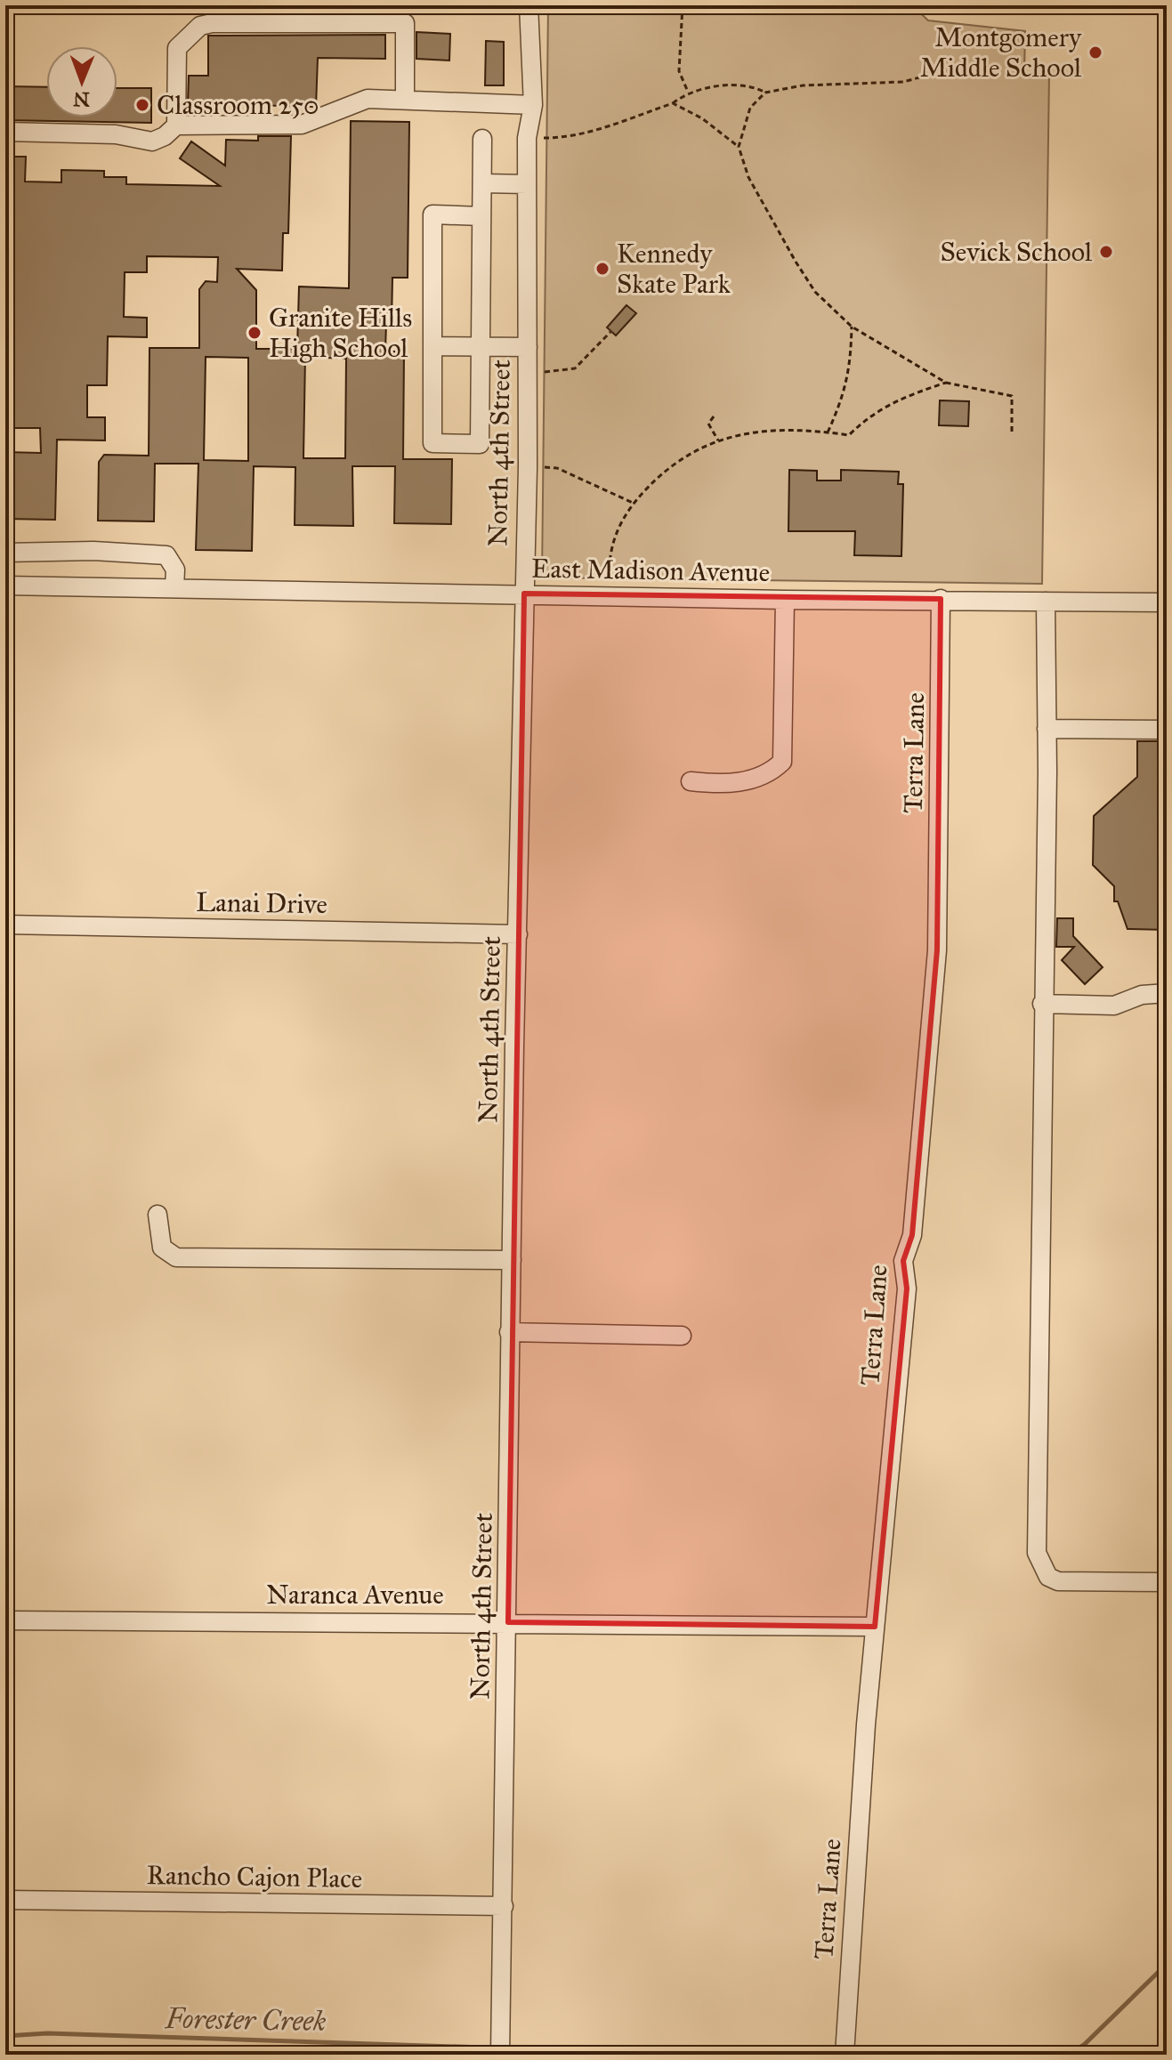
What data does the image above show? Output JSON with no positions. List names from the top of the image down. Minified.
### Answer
{"streets":{"street":["North 4th Street","East Madison Avenue","Terra Lane","Lanai Drive","Naranca Avenue","Rancho Cajon Place"]},"crossings":[["North 4th Street","East Madison Avenue"],["North 4th Street","Lanai Drive"],["North 4th Street","Naranca Avenue"],["North 4th Street","Rancho Cajon Place"],["East Madison Avenue","Terra Lane"],["Terra Lane","Naranca Avenue"]],"water":["Forester Creek"],"places":["Montgomery Middle School","Classroom 250","Sevick School","Kennedy Skate Park","Granite Hills High School"],"north":"bottom"}
